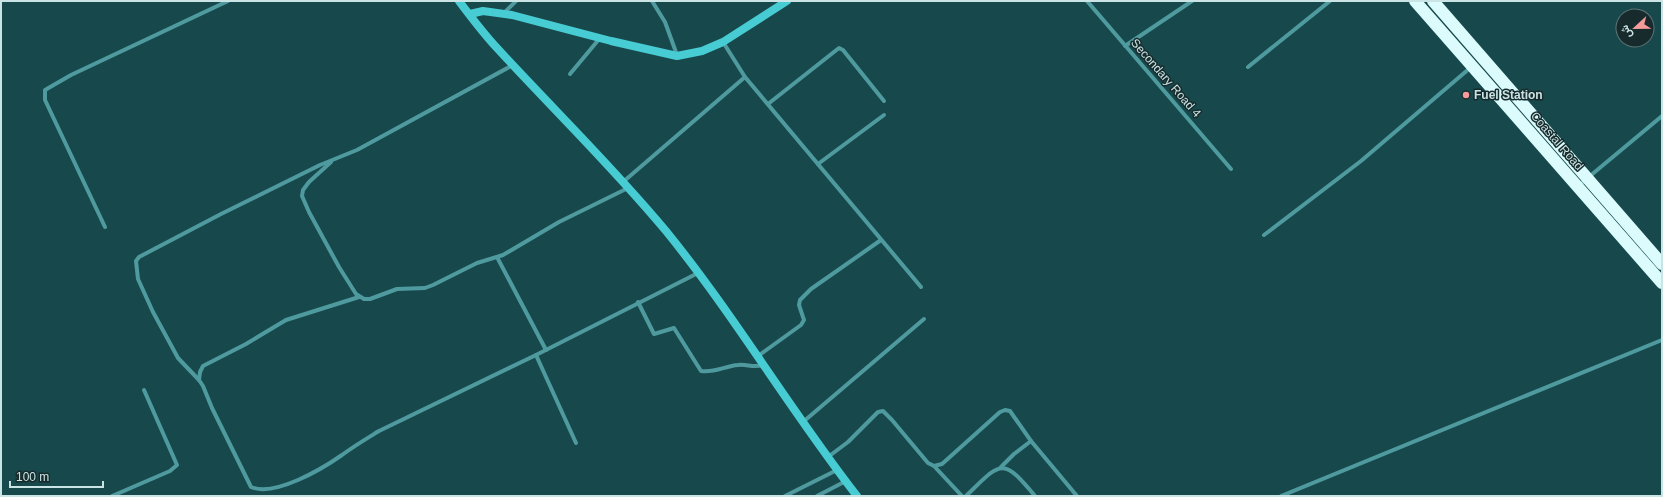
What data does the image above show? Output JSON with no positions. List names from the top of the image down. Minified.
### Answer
{"streets":{"highway":["Coastal Road"],"street":["Secondary Road 4"]},"places":["Fuel Station"],"scale_bar":"100 m","north":"left"}
